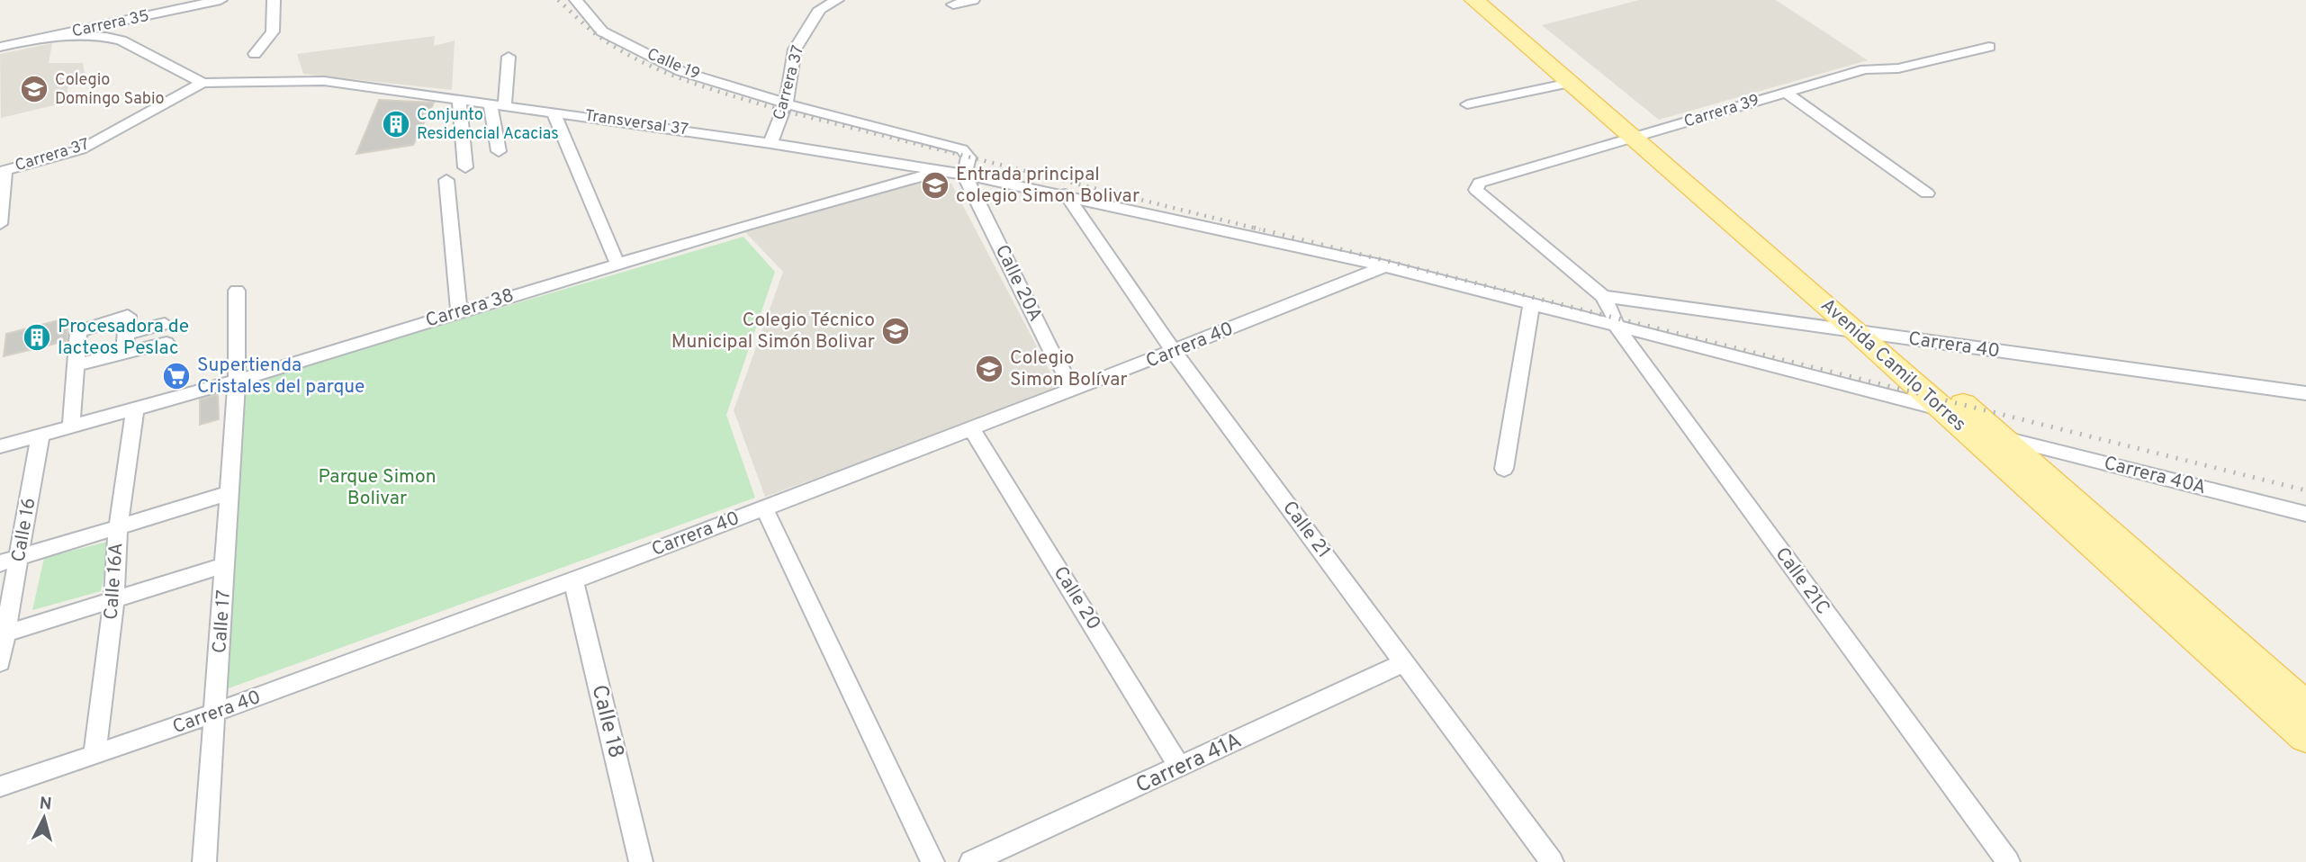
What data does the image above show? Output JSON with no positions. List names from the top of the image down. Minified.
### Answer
{"streets":{"main road":["Avenida Camilo Torres"],"street":["Carrera 35","Calle 19","Carrera 37","Carrera 39","Transversal 37","Calle 20A","Carrera 38","Carrera 40","Carrera 40A","Calle 16","Calle 21","Calle 16A","Calle 21C","Calle 20","Calle 17","Calle 18","Carrera 41A"]},"crossings":[["Carrera 35","Transversal 37"],["Calle 19","Carrera 37"],["Carrera 37","Transversal 37"],["Carrera 39","Carrera 40"],["Carrera 39","Avenida Camilo Torres"],["Carrera 39","Calle 21C"],["Transversal 37","Calle 20A"],["Transversal 37","Carrera 38"],["Calle 20A","Carrera 40"],["Carrera 38","Calle 16"],["Carrera 38","Calle 16A"],["Carrera 38","Calle 17"],["Carrera 40","Avenida Camilo Torres"],["Carrera 40","Calle 21"],["Carrera 40","Calle 16A"],["Carrera 40","Calle 21C"],["Carrera 40","Calle 20"],["Carrera 40","Calle 17"],["Carrera 40","Calle 18"],["Avenida Camilo Torres","Carrera 40A"],["Calle 21","Carrera 41A"],["Calle 20","Carrera 41A"]],"parks":["Parque Simon Bolivar"],"places":{"school or university":["Colegio Domingo Sabio","Entrada principal colegio Simon Bolivar","Colegio Técnico Municipal Simón Bolivar","Colegio Simon Bolívar"],"building":["Conjunto Residencial Acacias","Procesadora de lacteos Peslac"],"supermarket":["Supertienda Cristales del parque"]},"north":"top"}
